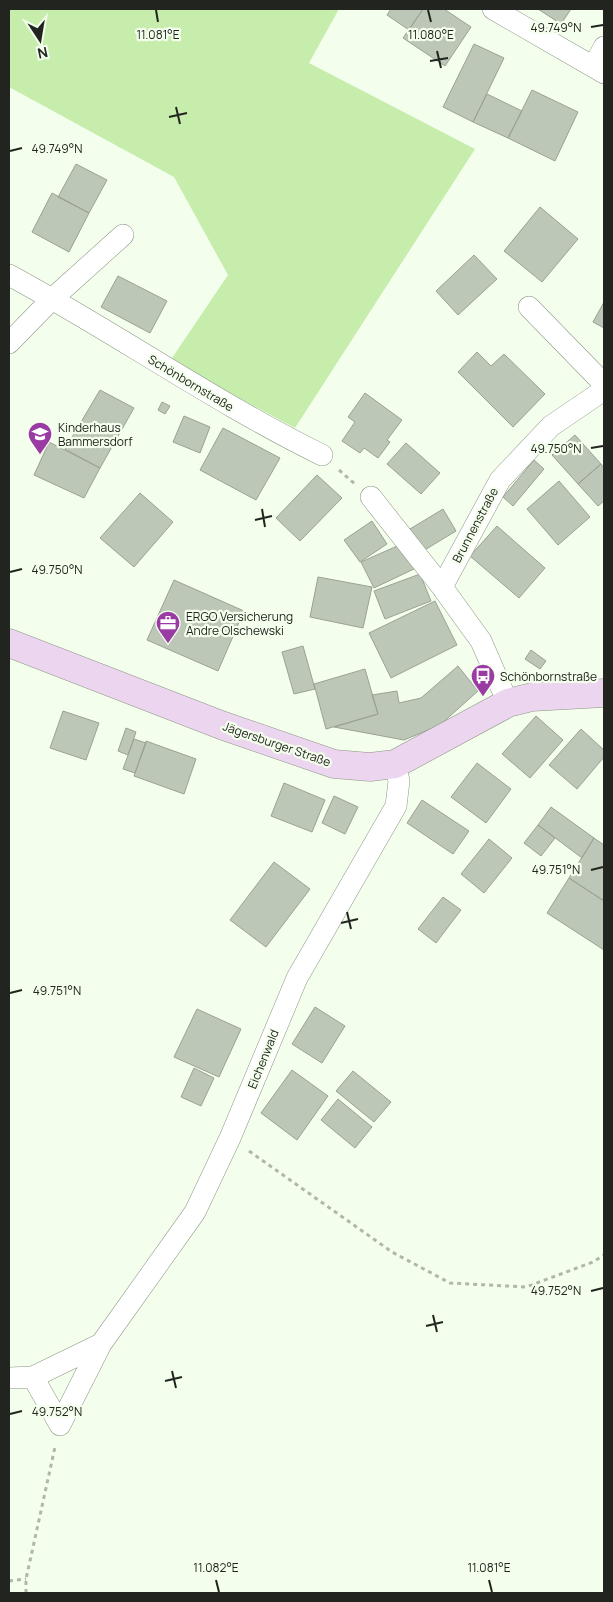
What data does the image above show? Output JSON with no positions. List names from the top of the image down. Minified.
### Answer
{"streets":{"street":["Schönbornstraße","Brunnenstraße","Jägersburger Straße","Eichenwald"]},"crossings":[["Jägersburger Straße","Eichenwald"]],"places":{"school or university":["Kinderhaus Bammersdorf"],"office":["ERGO Versicherung Andre Olschewski"],"bus stop":["Schönbornstraße"]},"north":"bottom","coordinates":["49.749°N","11.081°E","11.080°E","49.750°N","49.751°N","49.752°N","11.082°E"]}
